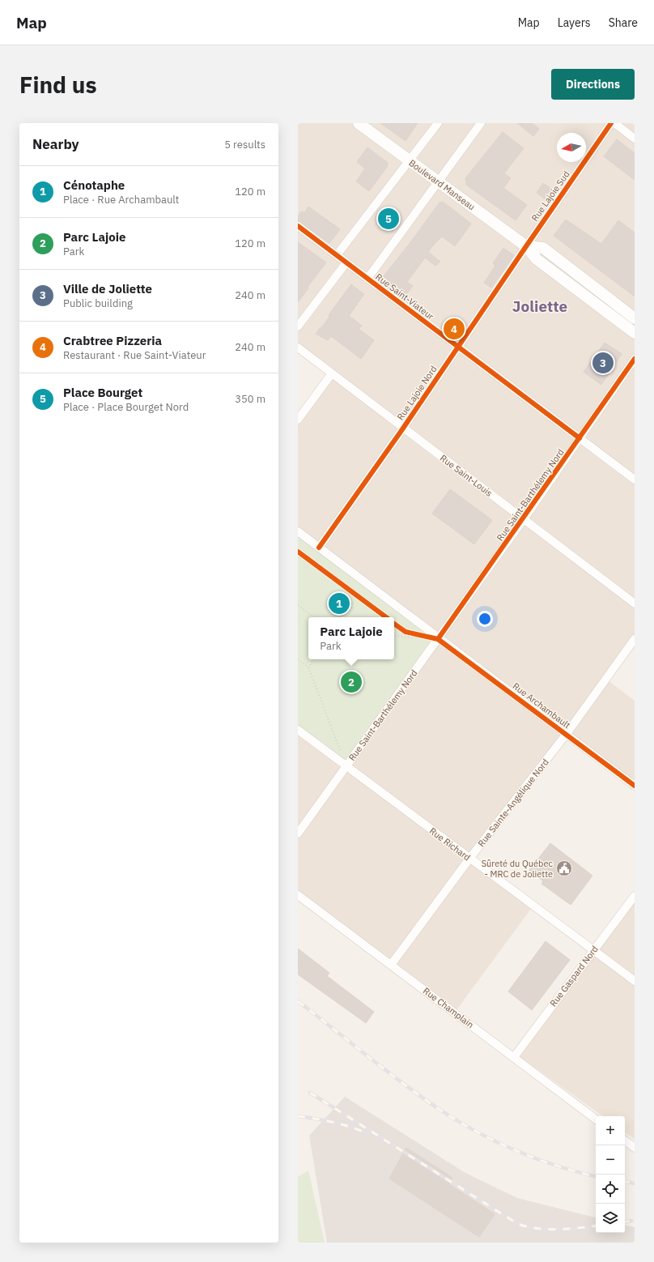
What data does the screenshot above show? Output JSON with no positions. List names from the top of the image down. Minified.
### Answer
{"streets":{"main road":["Boulevard Manseau"],"street":["Rue Lajoie Sud","Rue Saint-Viateur","Rue Lajoie Nord","Rue Saint-Louis","Rue Saint-Barthélemy Nord","Rue Archambault","Rue Sainte-Angélique Nord","Rue Richard","Rue Gaspard Nord","Rue Champlain"]},"crossings":[["Boulevard Manseau","Rue Lajoie Sud"],["Boulevard Manseau","Rue Lajoie Nord"],["Rue Lajoie Sud","Rue Lajoie Nord"],["Rue Saint-Viateur","Rue Lajoie Nord"],["Rue Saint-Viateur","Rue Saint-Barthélemy Nord"],["Rue Lajoie Nord","Rue Saint-Louis"],["Rue Lajoie Nord","Rue Archambault"],["Rue Saint-Louis","Rue Saint-Barthélemy Nord"],["Rue Saint-Barthélemy Nord","Rue Archambault"],["Rue Saint-Barthélemy Nord","Rue Richard"],["Rue Archambault","Rue Sainte-Angélique Nord"],["Rue Sainte-Angélique Nord","Rue Richard"],["Rue Sainte-Angélique Nord","Rue Champlain"],["Rue Richard","Rue Gaspard Nord"],["Rue Gaspard Nord","Rue Champlain"]],"districts":["Joliette"],"places":{"public building":["Sûreté du Québec - MRC de Joliette"]},"north":"left","page":{"header":"Map","nav":["Map","Layers","Share"],"buttons":"Directions","title":"Find us","heading":["Nearby","5 results"],"list":[{"mark":"1","name":"Cénotaphe","note":"Place · Rue Archambault","value":"120 m"},{"mark":"2","name":"Parc Lajoie","note":"Park","value":"120 m"},{"mark":"3","name":"Ville de Joliette","note":"Public building","value":"240 m"},{"mark":"4","name":"Crabtree Pizzeria","note":"Restaurant · Rue Saint-Viateur","value":"240 m"},{"mark":"5","name":"Place Bourget","note":"Place · Place Bourget Nord","value":"350 m"}],"pins":["5","4","3","1","2"],"popup":["Parc Lajoie","Park"],"map_buttons":["+","−"]}}
